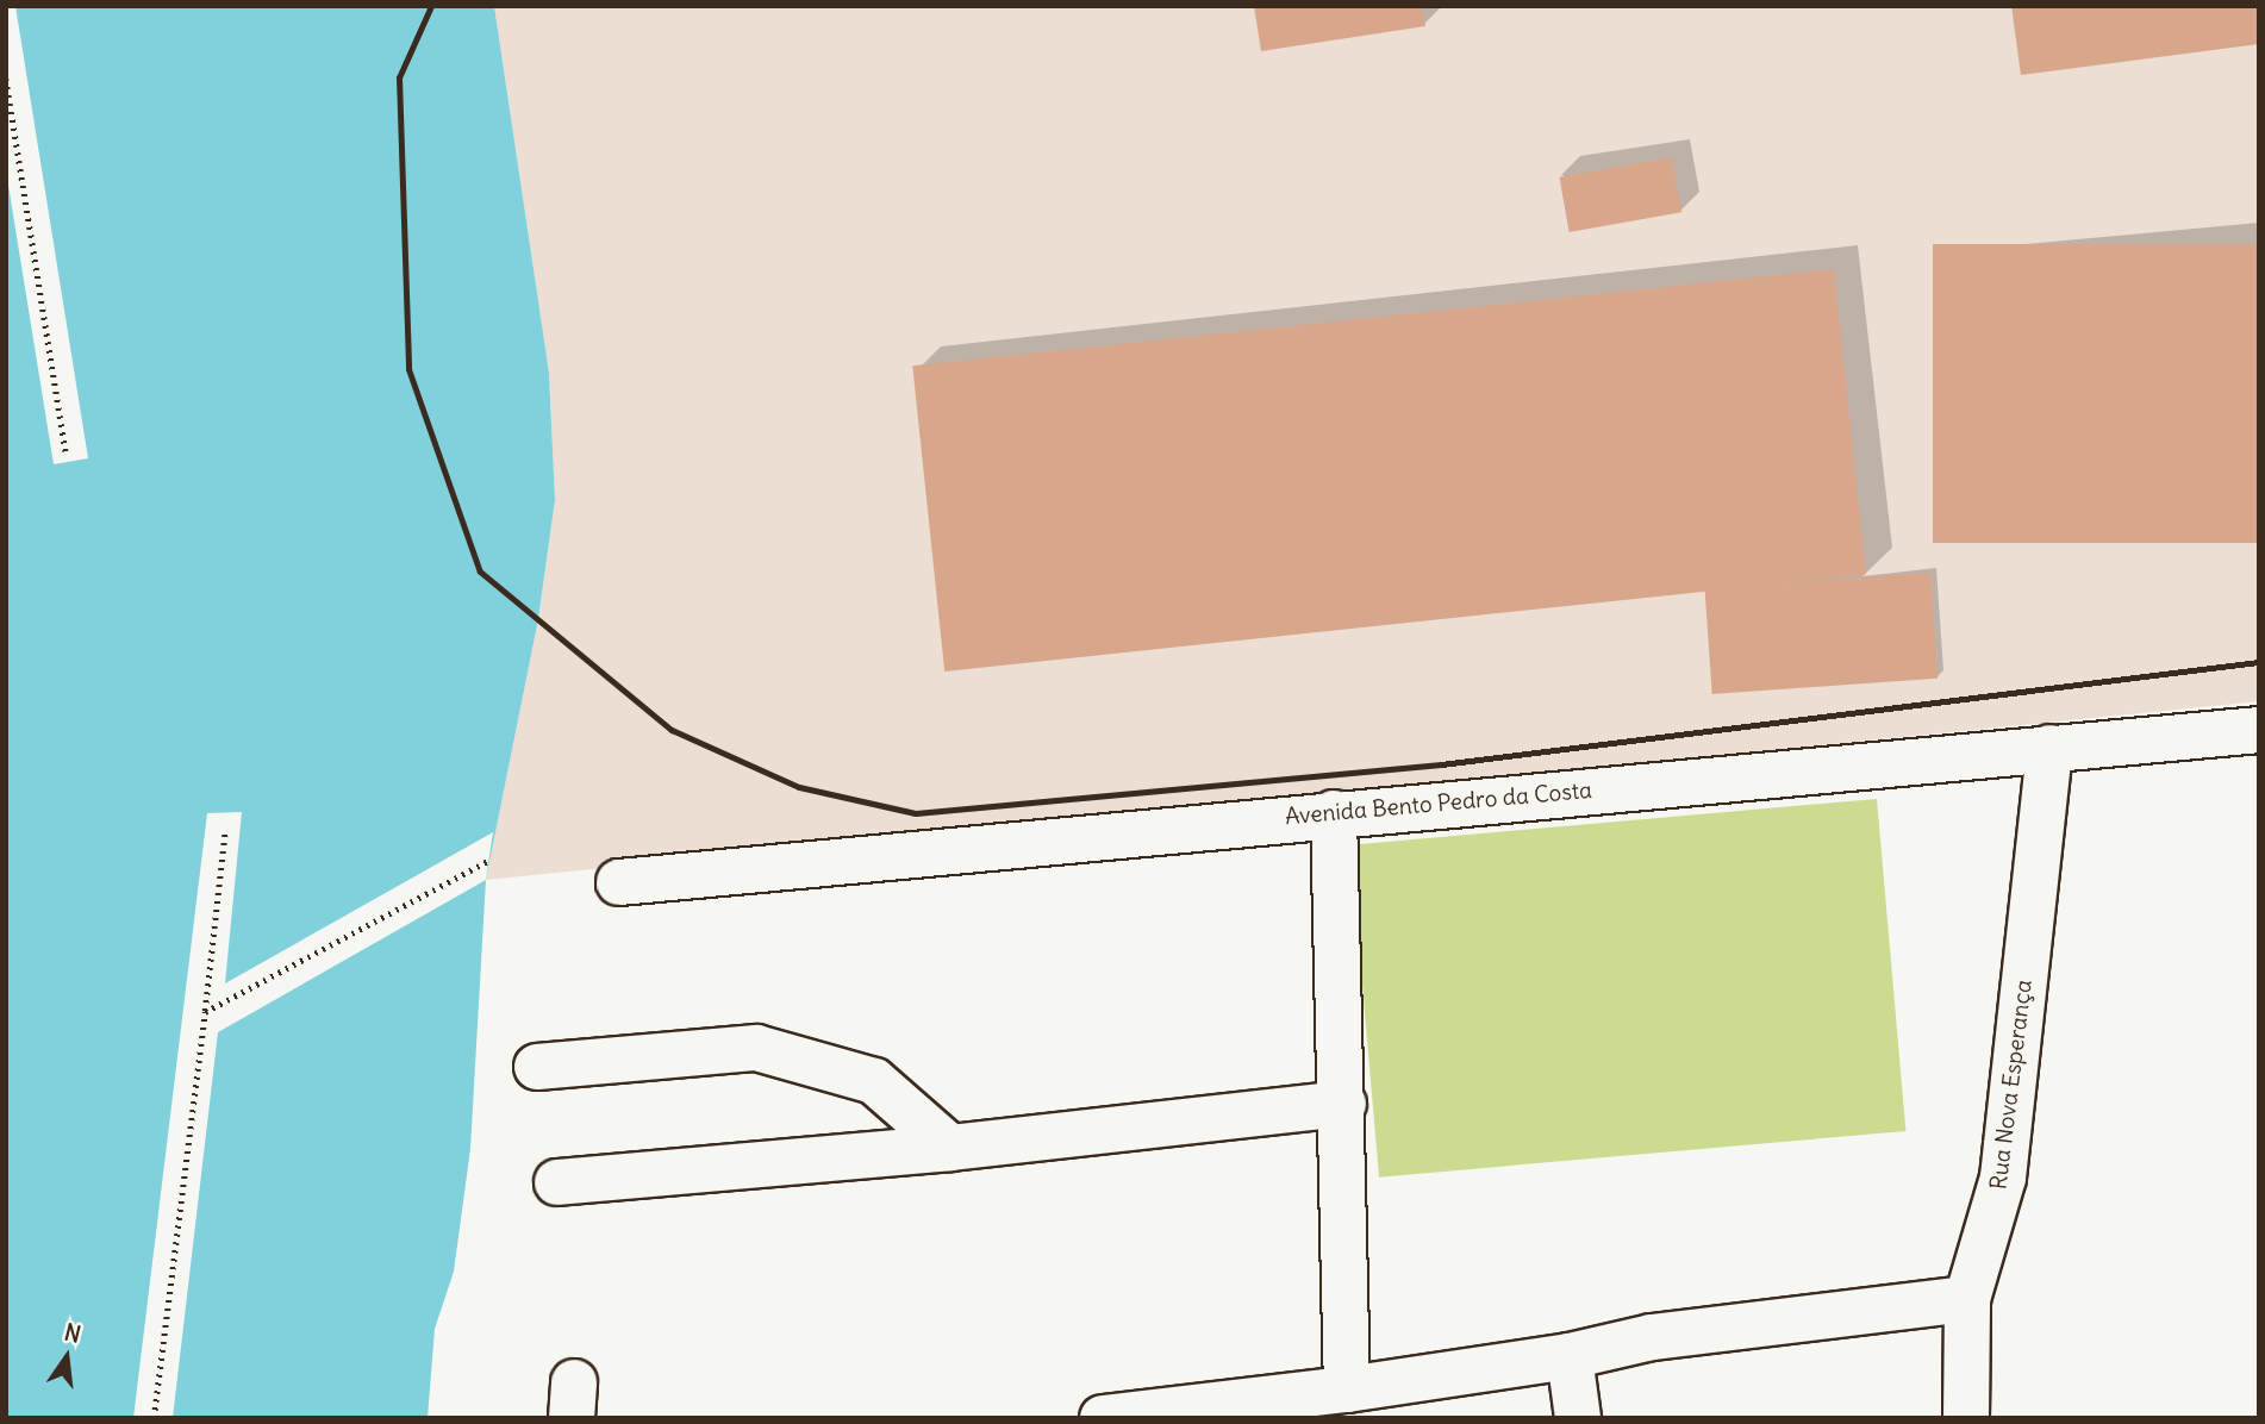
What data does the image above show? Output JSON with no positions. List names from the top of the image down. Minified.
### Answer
{"streets":{"street":["Avenida Bento Pedro da Costa","Rua Nova Esperança"]},"crossings":[["Avenida Bento Pedro da Costa","Rua Nova Esperança"]],"north":"top"}
